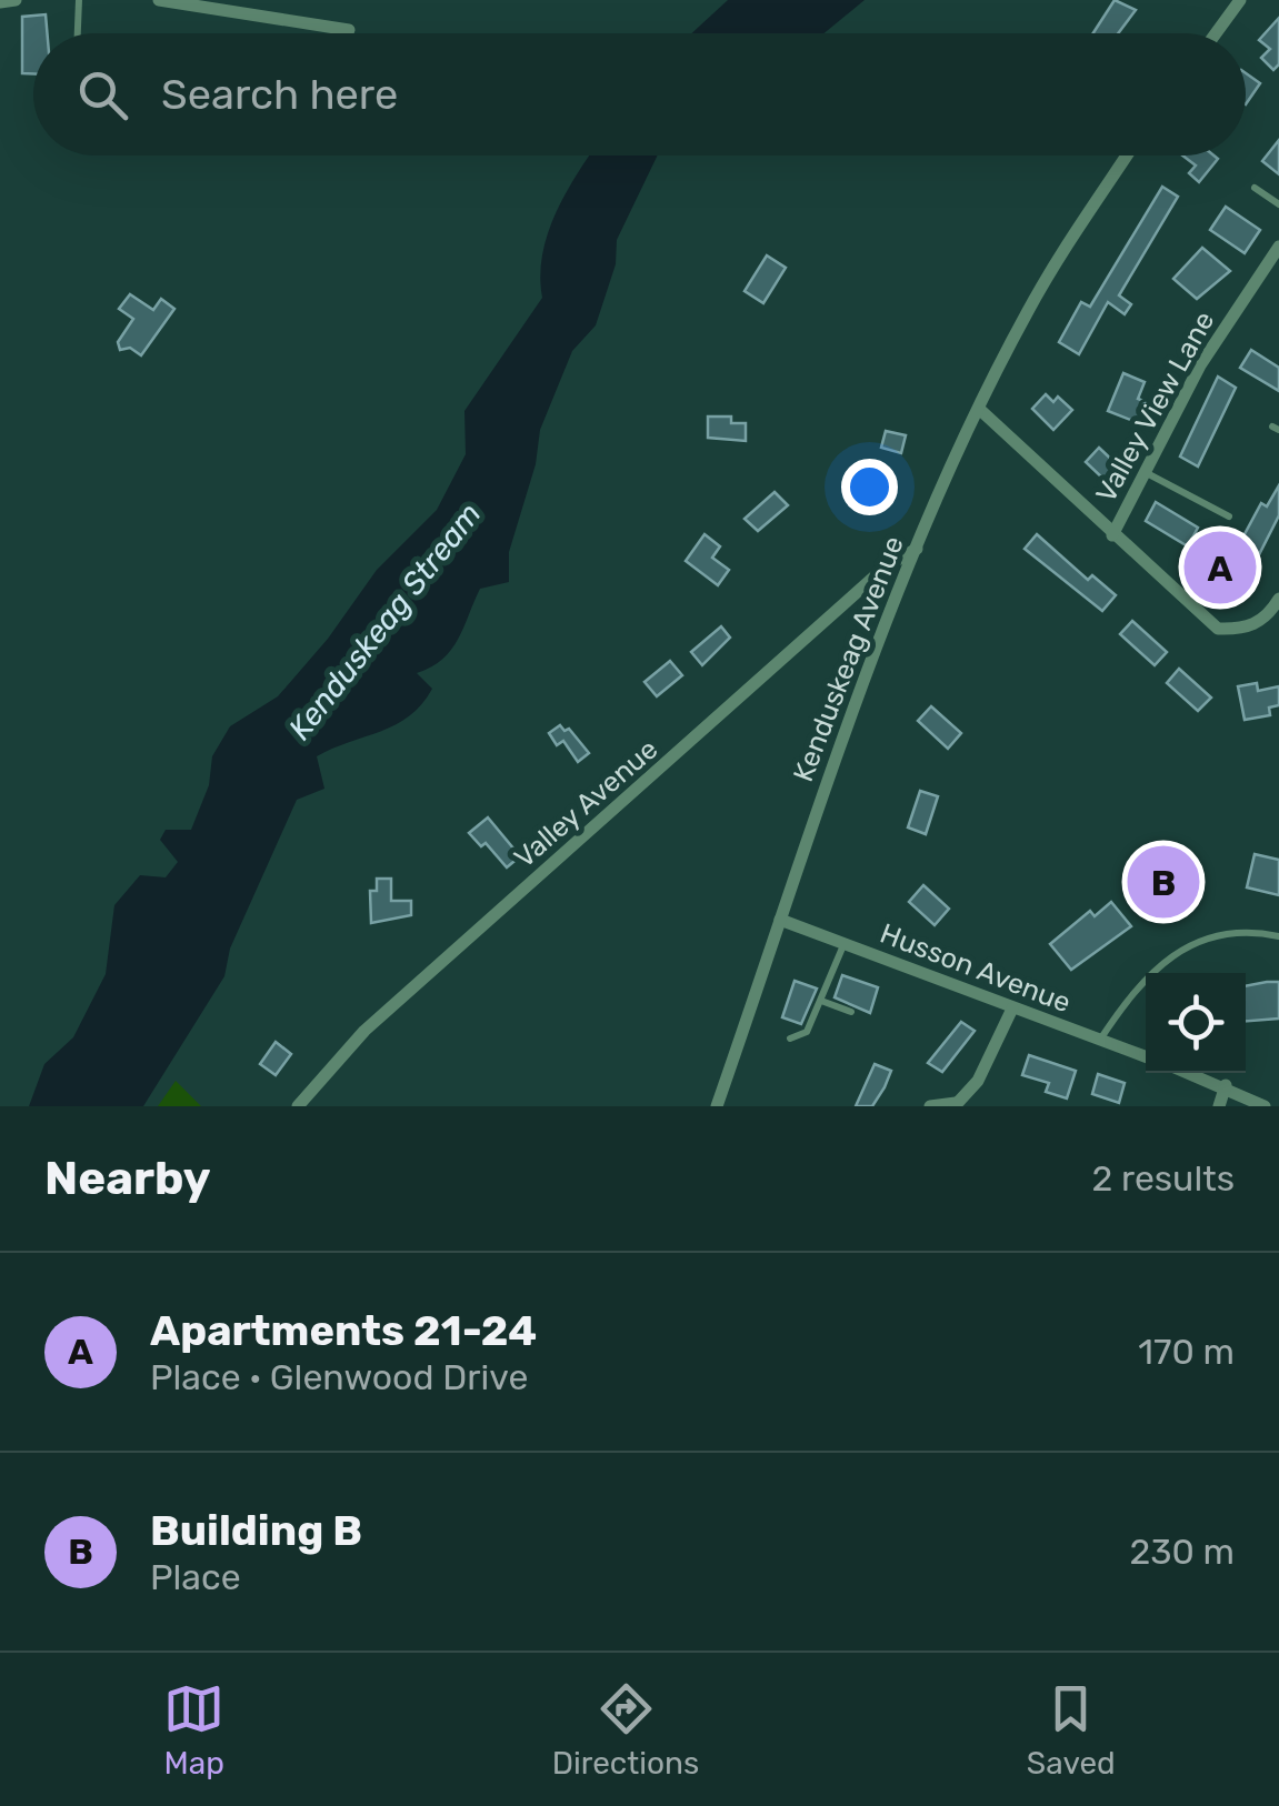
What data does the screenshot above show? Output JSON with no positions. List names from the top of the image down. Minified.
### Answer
{"streets":{"street":["Valley View Lane","Kenduskeag Avenue","Valley Avenue","Husson Avenue"]},"crossings":[["Kenduskeag Avenue","Valley Avenue"],["Kenduskeag Avenue","Husson Avenue"]],"water":["Kenduskeag Stream"],"page":{"search":"Search here","pins":["A","B"],"heading":["Nearby","2 results"],"list":[{"mark":"A","name":"Apartments 21-24","note":"Place · Glenwood Drive","value":"170 m"},{"mark":"B","name":"Building B","note":"Place","value":"230 m"}],"nav":["Map","Directions","Saved"]}}
